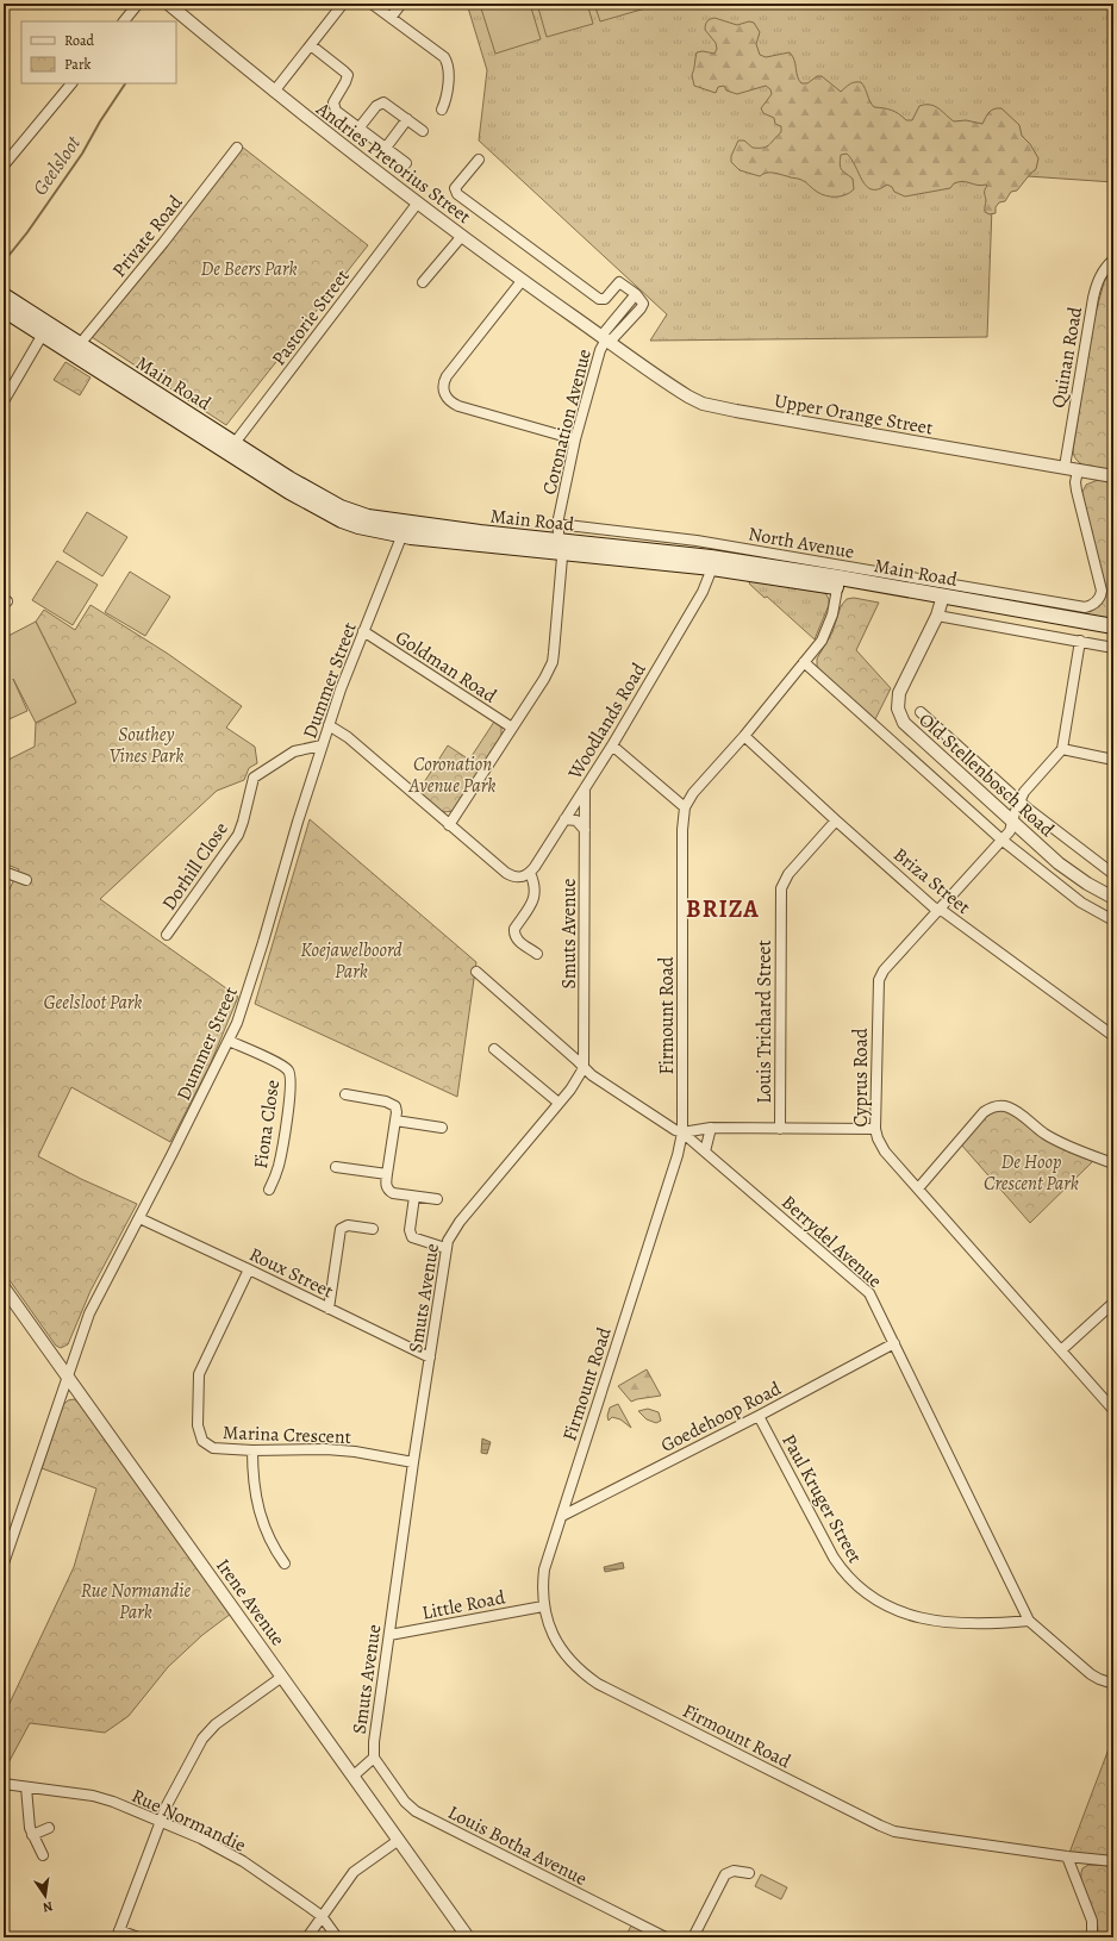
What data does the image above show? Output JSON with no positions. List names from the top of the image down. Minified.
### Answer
{"streets":{"main road":["Main Road"],"street":["Andries Pretorius Street","Private Road","Pastorie Street","Quinan Road","Upper Orange Street","Coronation Avenue","North Avenue","Goldman Road","Dummer Street","Woodlands Road","Old Stellenbosch Road","Dorhill Close","Briza Street","Smuts Avenue","Firmount Road","Louis Trichard Street","Cyprus Road","Fiona Close","Berrydel Avenue","Roux Street","Goedehoop Road","Marina Crescent","Paul Kruger Street","Irene Avenue","Little Road","Rue Normandie","Louis Botha Avenue"]},"crossings":[["Andries Pretorius Street","Pastorie Street"],["Andries Pretorius Street","Upper Orange Street"],["Andries Pretorius Street","Coronation Avenue"],["Private Road","Main Road"],["Pastorie Street","Main Road"],["Quinan Road","Upper Orange Street"],["Main Road","Coronation Avenue"],["Main Road","Dummer Street"],["Main Road","Woodlands Road"],["Main Road","Old Stellenbosch Road"],["Main Road","Firmount Road"],["Upper Orange Street","Coronation Avenue"],["Upper Orange Street","North Avenue"],["Coronation Avenue","North Avenue"],["Coronation Avenue","Goldman Road"],["Goldman Road","Dummer Street"],["Dummer Street","Dorhill Close"],["Dummer Street","Fiona Close"],["Dummer Street","Roux Street"],["Dummer Street","Irene Avenue"],["Woodlands Road","Smuts Avenue"],["Old Stellenbosch Road","Cyprus Road"],["Briza Street","Firmount Road"],["Briza Street","Louis Trichard Street"],["Briza Street","Cyprus Road"],["Smuts Avenue","Berrydel Avenue"],["Smuts Avenue","Roux Street"],["Smuts Avenue","Marina Crescent"],["Smuts Avenue","Irene Avenue"],["Smuts Avenue","Little Road"],["Smuts Avenue","Louis Botha Avenue"],["Firmount Road","Berrydel Avenue"],["Firmount Road","Goedehoop Road"],["Firmount Road","Little Road"],["Berrydel Avenue","Goedehoop Road"],["Berrydel Avenue","Paul Kruger Street"],["Roux Street","Marina Crescent"],["Goedehoop Road","Paul Kruger Street"]],"districts":["BRIZA"],"water":["Geelsloot"],"parks":["De Beers Park","Southey Vines Park","Coronation Avenue Park","Koejawelboord Park","Geelsloot Park","De Hoop Crescent Park","Rue Normandie Park"],"legend":["Road","Park"],"north":"bottom"}
